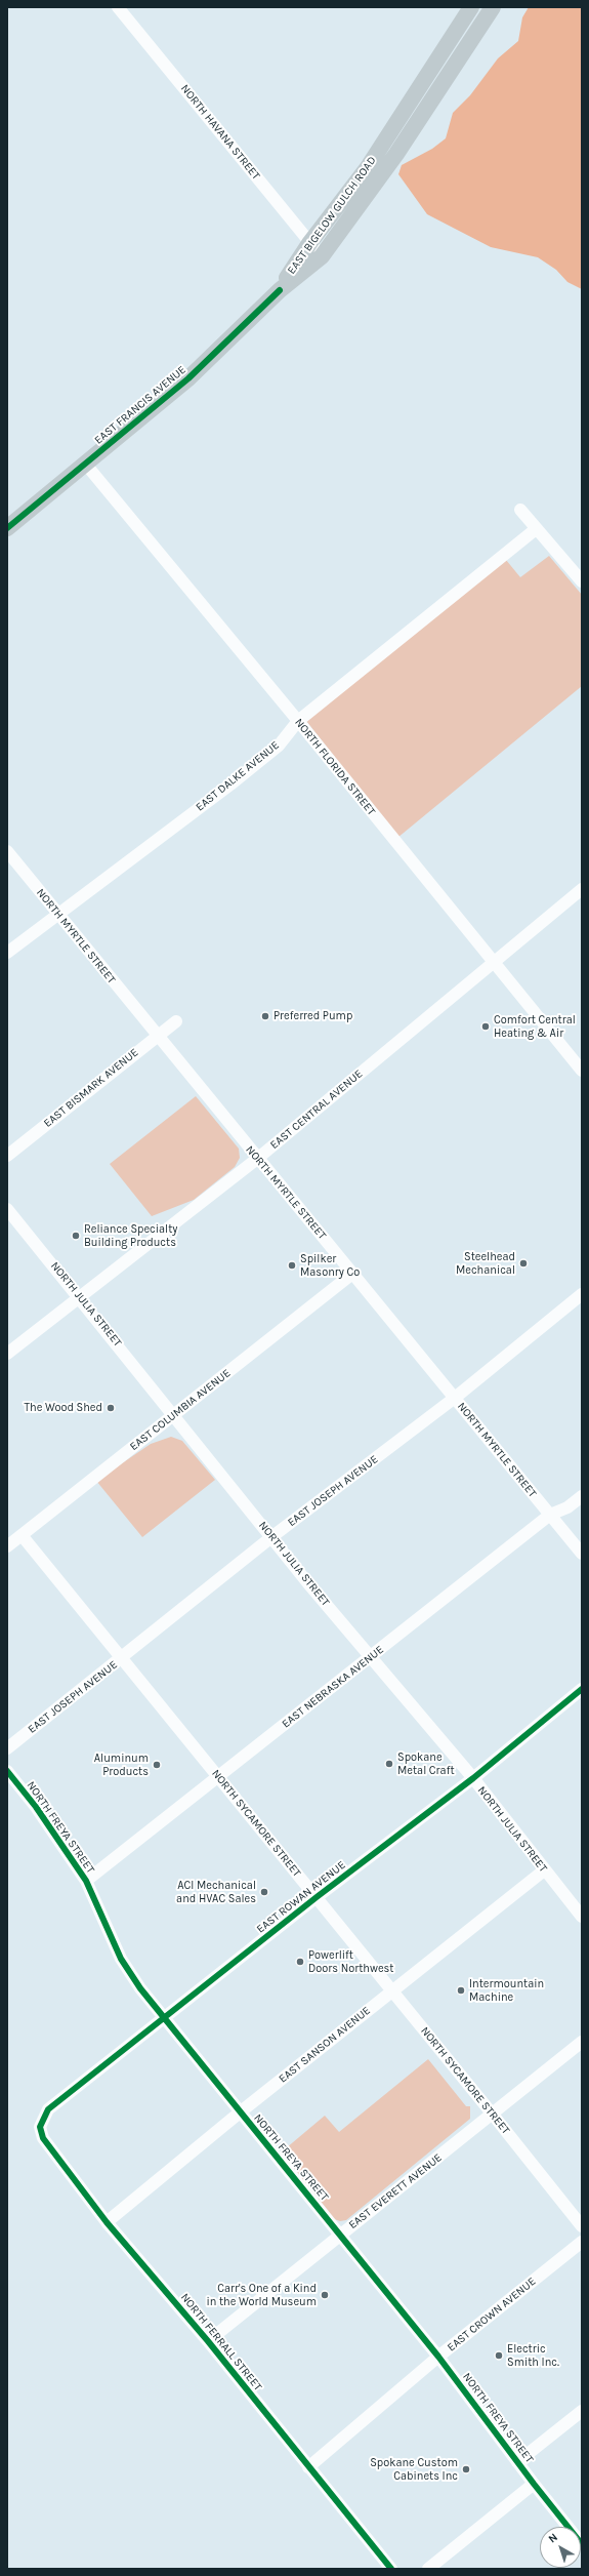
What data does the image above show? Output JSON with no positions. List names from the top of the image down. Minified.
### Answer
{"streets":{"main road":["EAST BIGELOW GULCH ROAD","EAST FRANCIS AVENUE"],"street":["NORTH HAVANA STREET","NORTH FLORIDA STREET","EAST DALKE AVENUE","NORTH MYRTLE STREET","EAST BISMARK AVENUE","EAST CENTRAL AVENUE","NORTH JULIA STREET","EAST COLUMBIA AVENUE","EAST JOSEPH AVENUE","EAST NEBRASKA AVENUE","NORTH SYCAMORE STREET","NORTH FREYA STREET","EAST ROWAN AVENUE","EAST SANSON AVENUE","EAST EVERETT AVENUE","EAST CROWN AVENUE","NORTH FERRALL STREET"]},"crossings":[["NORTH HAVANA STREET","EAST BIGELOW GULCH ROAD"],["EAST BIGELOW GULCH ROAD","EAST FRANCIS AVENUE"],["EAST FRANCIS AVENUE","NORTH FLORIDA STREET"],["NORTH FLORIDA STREET","EAST DALKE AVENUE"],["NORTH FLORIDA STREET","EAST CENTRAL AVENUE"],["EAST DALKE AVENUE","NORTH MYRTLE STREET"],["NORTH MYRTLE STREET","EAST BISMARK AVENUE"],["NORTH MYRTLE STREET","EAST CENTRAL AVENUE"],["NORTH MYRTLE STREET","EAST COLUMBIA AVENUE"],["NORTH MYRTLE STREET","EAST JOSEPH AVENUE"],["NORTH MYRTLE STREET","EAST NEBRASKA AVENUE"],["EAST CENTRAL AVENUE","NORTH JULIA STREET"],["NORTH JULIA STREET","EAST COLUMBIA AVENUE"],["NORTH JULIA STREET","EAST JOSEPH AVENUE"],["NORTH JULIA STREET","EAST NEBRASKA AVENUE"],["NORTH JULIA STREET","EAST ROWAN AVENUE"],["NORTH JULIA STREET","EAST SANSON AVENUE"],["EAST COLUMBIA AVENUE","NORTH SYCAMORE STREET"],["EAST JOSEPH AVENUE","NORTH SYCAMORE STREET"],["EAST NEBRASKA AVENUE","NORTH SYCAMORE STREET"],["EAST NEBRASKA AVENUE","NORTH FREYA STREET"],["NORTH SYCAMORE STREET","EAST ROWAN AVENUE"],["NORTH SYCAMORE STREET","EAST SANSON AVENUE"],["NORTH SYCAMORE STREET","EAST EVERETT AVENUE"],["NORTH FREYA STREET","EAST ROWAN AVENUE"],["NORTH FREYA STREET","EAST SANSON AVENUE"],["NORTH FREYA STREET","EAST EVERETT AVENUE"],["NORTH FREYA STREET","EAST CROWN AVENUE"],["EAST ROWAN AVENUE","NORTH FERRALL STREET"],["EAST SANSON AVENUE","NORTH FERRALL STREET"],["EAST EVERETT AVENUE","NORTH FERRALL STREET"],["EAST CROWN AVENUE","NORTH FERRALL STREET"]],"places":["Preferred Pump","Comfort Central Heating & Air","Reliance Specialty Building Products","Steelhead Mechanical","Spilker Masonry Co","The Wood Shed","Spokane Metal Craft","Aluminum Products","ACI Mechanical and HVAC Sales","Powerlift Doors Northwest","Intermountain Machine","Carr's One of a Kind in the World Museum","Electric Smith Inc.","Spokane Custom Cabinets Inc"],"north":"top left"}
